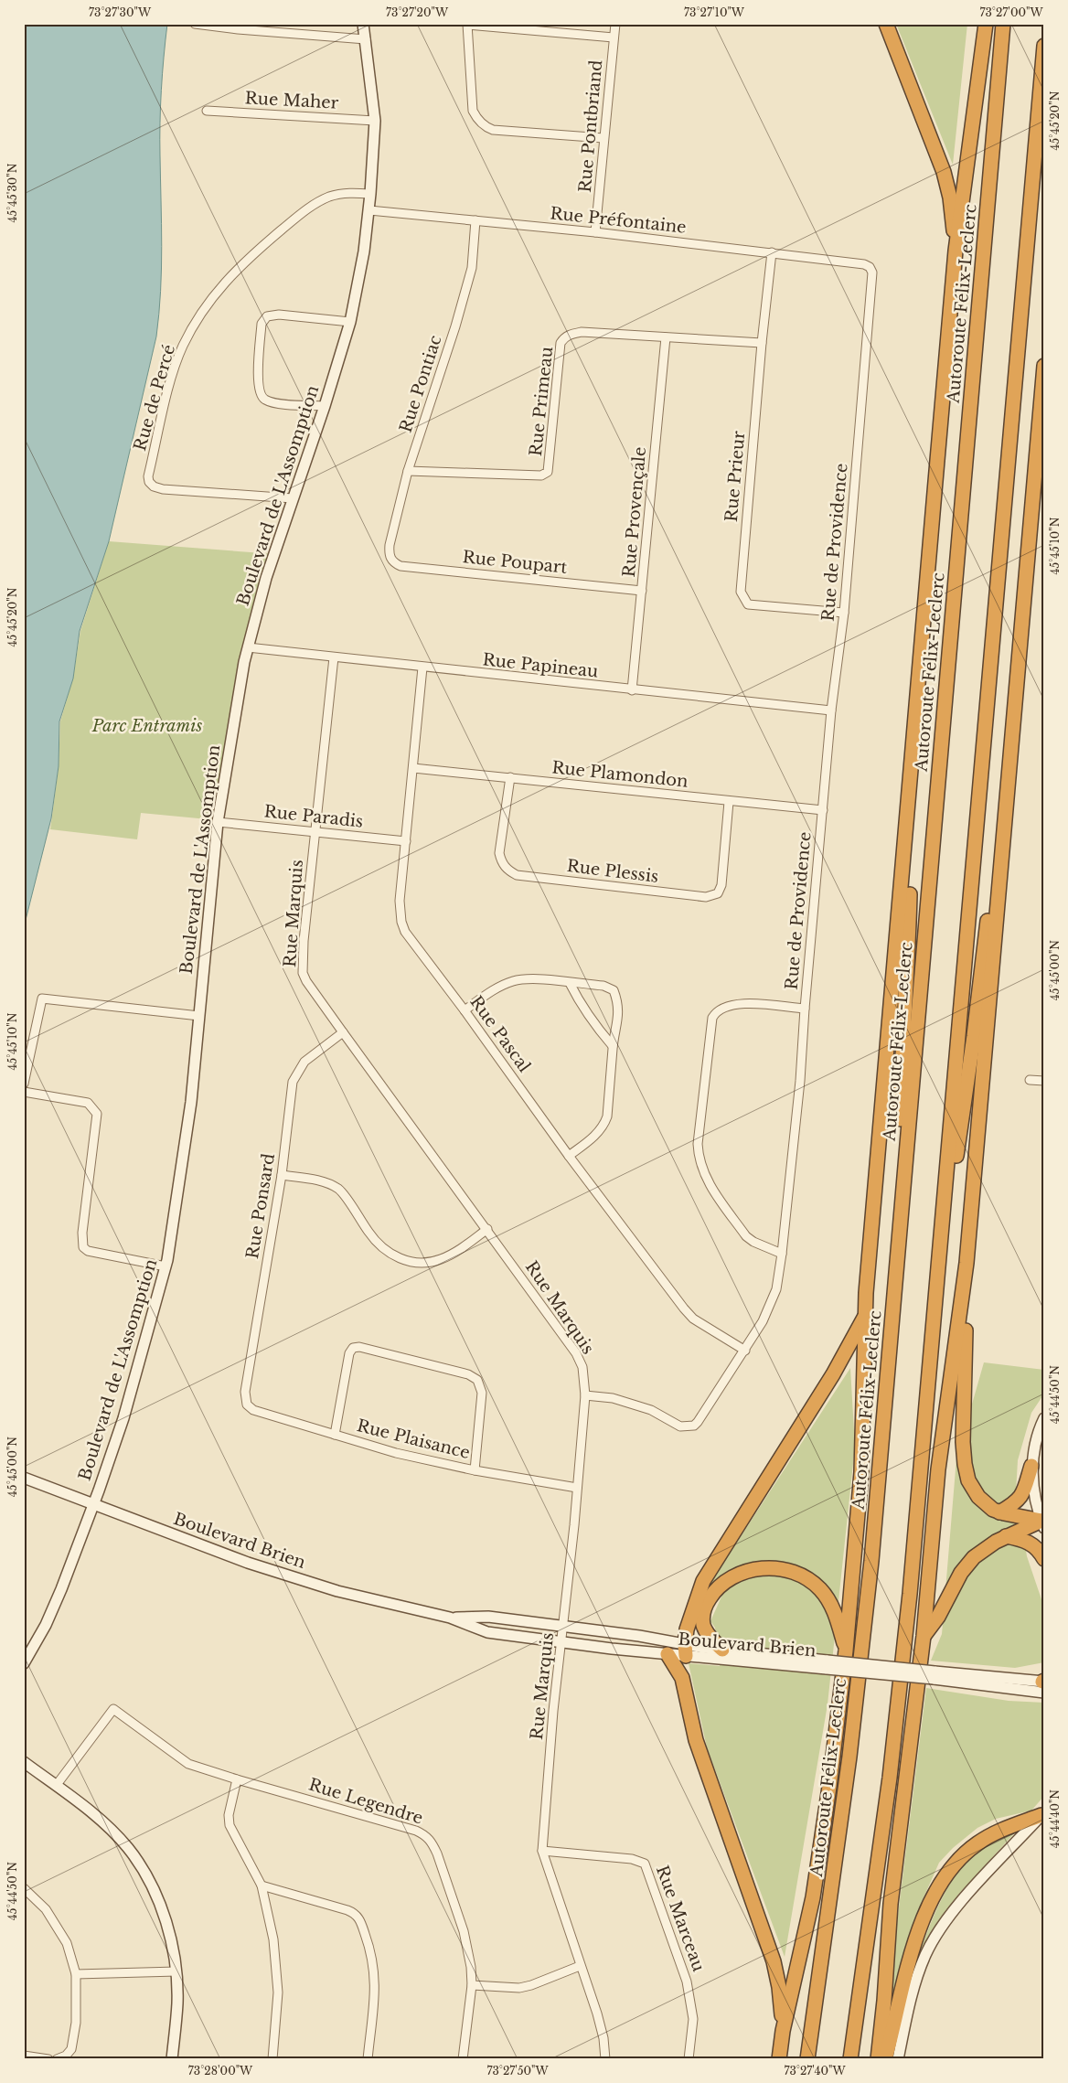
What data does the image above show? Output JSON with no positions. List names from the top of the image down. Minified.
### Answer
{"streets":{"highway":["Autoroute Félix-Leclerc"],"street":["Rue Maher","Rue Pontbriand","Rue Préfontaine","Rue Pontiac","Rue de Percé","Rue Primeau","Rue Prieur","Boulevard de L'Assomption","Rue Provençale","Rue de Providence","Rue Poupart","Rue Papineau","Rue Plamondon","Rue Paradis","Rue Plessis","Rue Marquis","Rue Pascal","Rue Ponsard","Rue Plaisance","Boulevard Brien","Rue Legendre","Rue Marceau"]},"crossings":[["Rue Maher","Boulevard de L'Assomption"],["Rue Pontbriand","Rue Préfontaine"],["Rue Préfontaine","Rue Pontiac"],["Rue Préfontaine","Rue Prieur"],["Rue Préfontaine","Boulevard de L'Assomption"],["Rue Préfontaine","Rue de Providence"],["Rue Pontiac","Rue Primeau"],["Rue Pontiac","Rue Poupart"],["Rue de Percé","Boulevard de L'Assomption"],["Rue Primeau","Rue Prieur"],["Rue Primeau","Rue Provençale"],["Rue Prieur","Rue de Providence"],["Boulevard de L'Assomption","Rue Papineau"],["Boulevard de L'Assomption","Rue Paradis"],["Boulevard de L'Assomption","Boulevard Brien"],["Rue Provençale","Rue Poupart"],["Rue Provençale","Rue Papineau"],["Rue de Providence","Rue Papineau"],["Rue de Providence","Rue Plamondon"],["Rue de Providence","Rue Marquis"],["Rue de Providence","Rue Pascal"],["Rue Papineau","Rue Marquis"],["Rue Papineau","Rue Pascal"],["Rue Plamondon","Rue Plessis"],["Rue Plamondon","Rue Pascal"],["Rue Paradis","Rue Marquis"],["Rue Paradis","Rue Pascal"],["Rue Marquis","Rue Ponsard"],["Rue Marquis","Rue Plaisance"],["Rue Marquis","Boulevard Brien"],["Rue Marquis","Rue Marceau"],["Rue Ponsard","Rue Plaisance"]],"parks":["Parc Entramis"],"coordinates":["73°27'30\"W","73°27'20\"W","73°27'10\"W","73°27'00\"W","45°45'20\"N","45°45'30\"N","45°45'10\"N","45°45'00\"N","45°44'50\"N","45°44'40\"N","73°28'00\"W","73°27'50\"W","73°27'40\"W"]}
